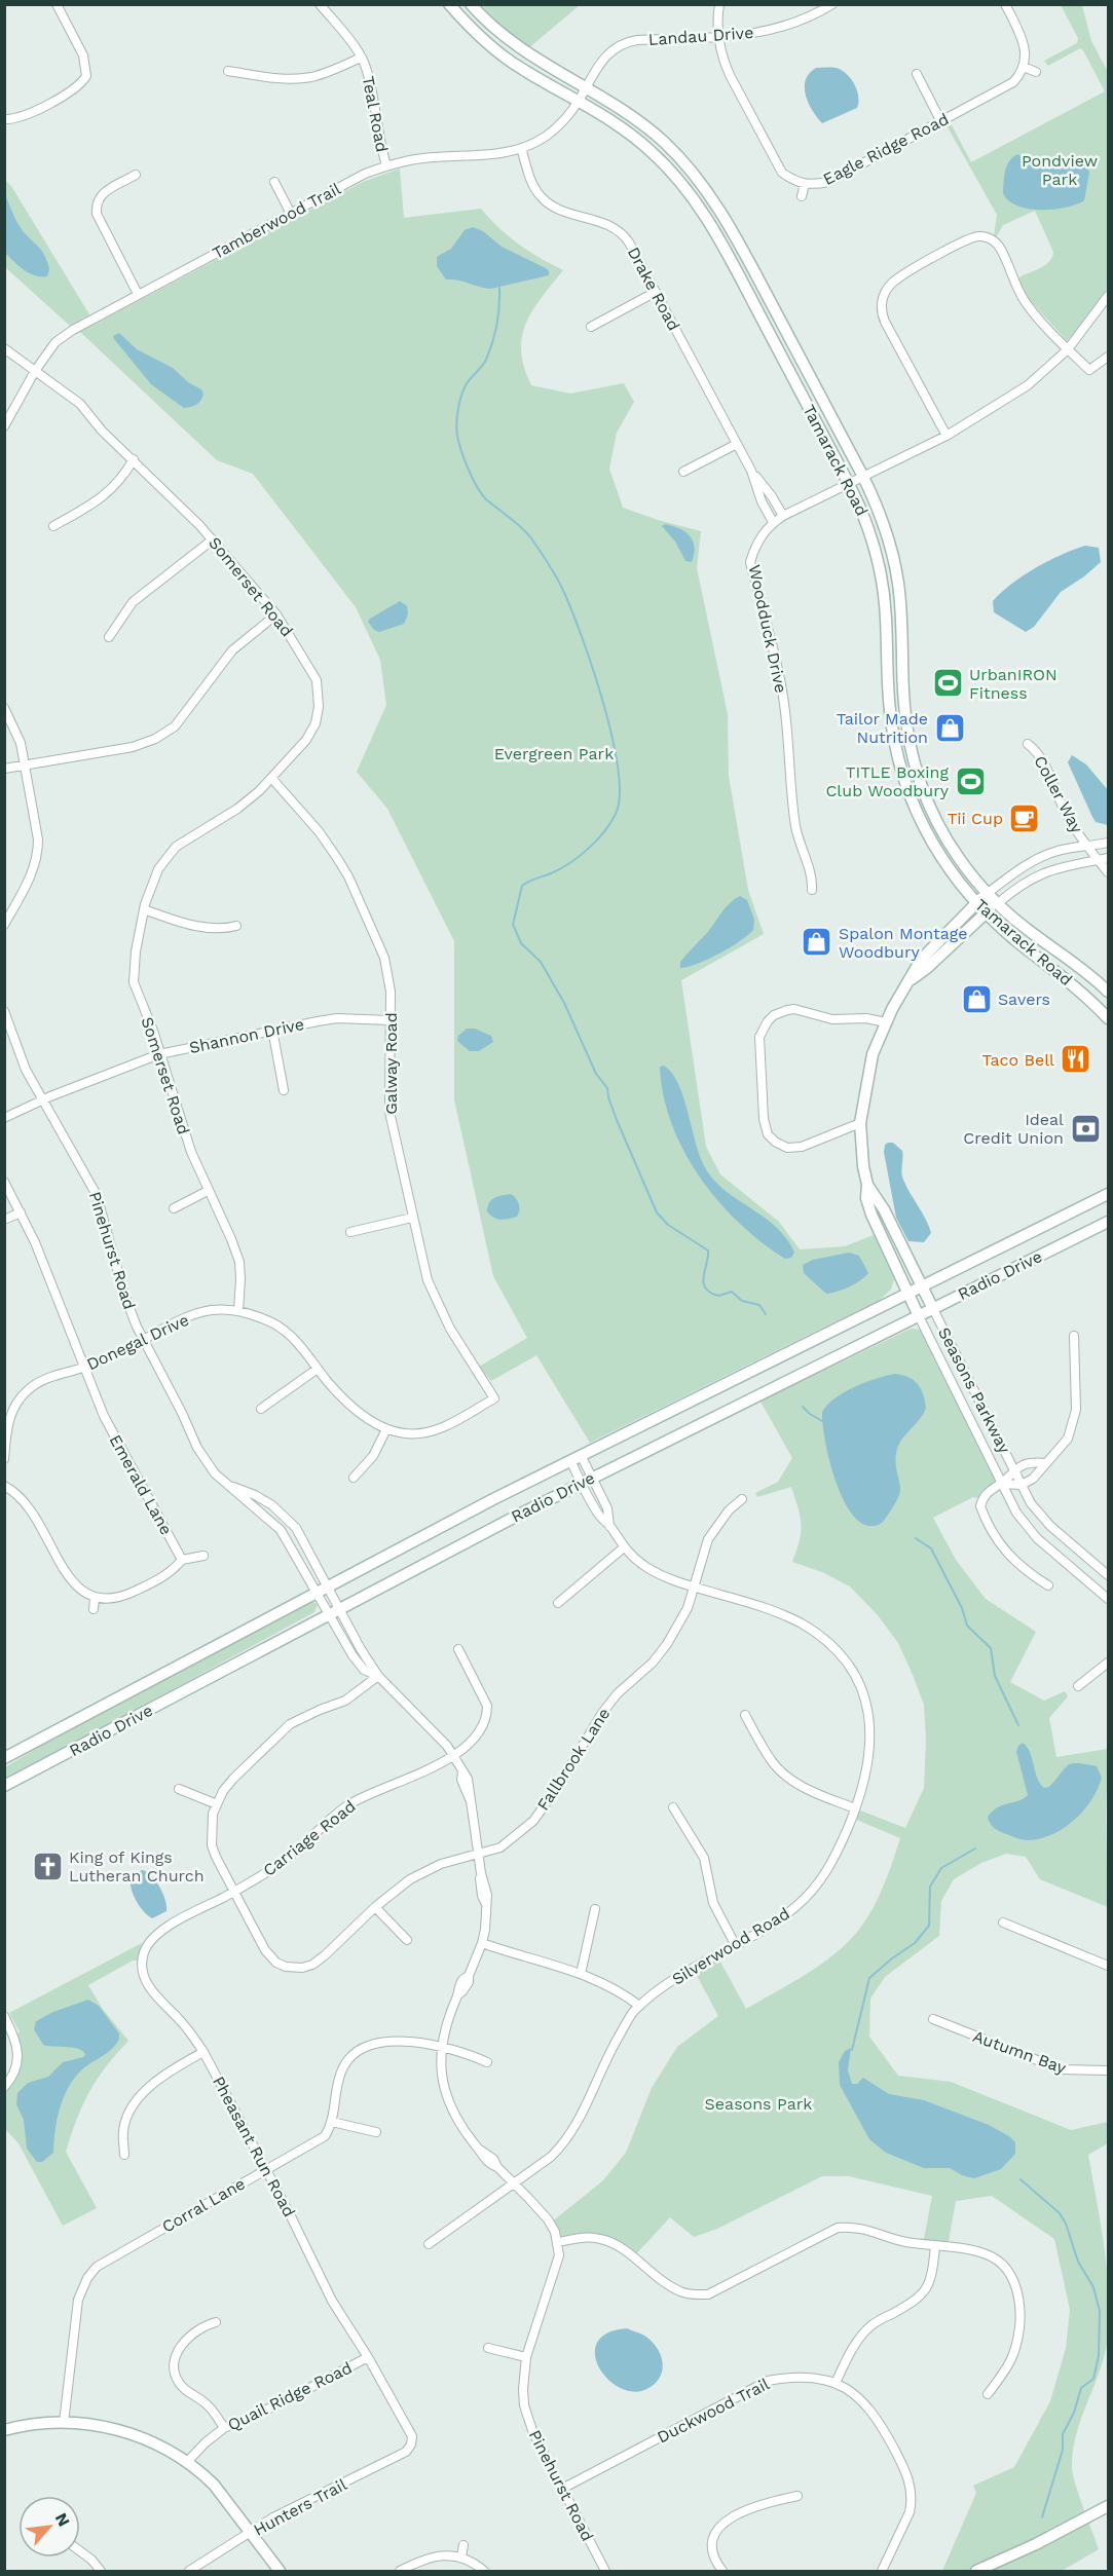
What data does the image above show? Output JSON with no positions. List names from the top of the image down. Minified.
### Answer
{"streets":{"street":["Landau Drive","Teal Road","Eagle Ridge Road","Tamberwood Trail","Drake Road","Tamarack Road","Somerset Road","Woodduck Drive","Coller Way","Shannon Drive","Galway Road","Pinehurst Road","Radio Drive","Donegal Drive","Seasons Parkway","Emerald Lane","Fallbrook Lane","Carriage Road","Silverwood Road","Autumn Bay","Pheasant Run Road","Corral Lane","Quail Ridge Road","Duckwood Trail","Hunters Trail"]},"crossings":[["Landau Drive","Eagle Ridge Road"],["Landau Drive","Tamberwood Trail"],["Landau Drive","Tamarack Road"],["Teal Road","Tamberwood Trail"],["Tamberwood Trail","Drake Road"],["Tamberwood Trail","Tamarack Road"],["Tamberwood Trail","Somerset Road"],["Drake Road","Woodduck Drive"],["Tamarack Road","Woodduck Drive"],["Tamarack Road","Seasons Parkway"],["Somerset Road","Shannon Drive"],["Somerset Road","Galway Road"],["Somerset Road","Donegal Drive"],["Shannon Drive","Galway Road"],["Shannon Drive","Pinehurst Road"],["Galway Road","Donegal Drive"],["Pinehurst Road","Radio Drive"],["Pinehurst Road","Donegal Drive"],["Pinehurst Road","Fallbrook Lane"],["Pinehurst Road","Carriage Road"],["Pinehurst Road","Silverwood Road"],["Pinehurst Road","Duckwood Trail"],["Radio Drive","Seasons Parkway"],["Radio Drive","Silverwood Road"],["Donegal Drive","Emerald Lane"],["Fallbrook Lane","Carriage Road"],["Fallbrook Lane","Silverwood Road"],["Fallbrook Lane","Pheasant Run Road"],["Carriage Road","Pheasant Run Road"],["Pheasant Run Road","Corral Lane"],["Pheasant Run Road","Quail Ridge Road"],["Pheasant Run Road","Hunters Trail"]],"parks":["Pondview Park","Evergreen Park","Seasons Park"],"places":{"sports":["UrbanIRON Fitness","TITLE Boxing Club Woodbury"],"shop":["Tailor Made Nutrition","Spalon Montage Woodbury","Savers"],"cafe":["Tii Cup"],"restaurant":["Taco Bell"],"bank":["Ideal Credit Union"],"church":["King of Kings Lutheran Church"]},"north":"top right"}
